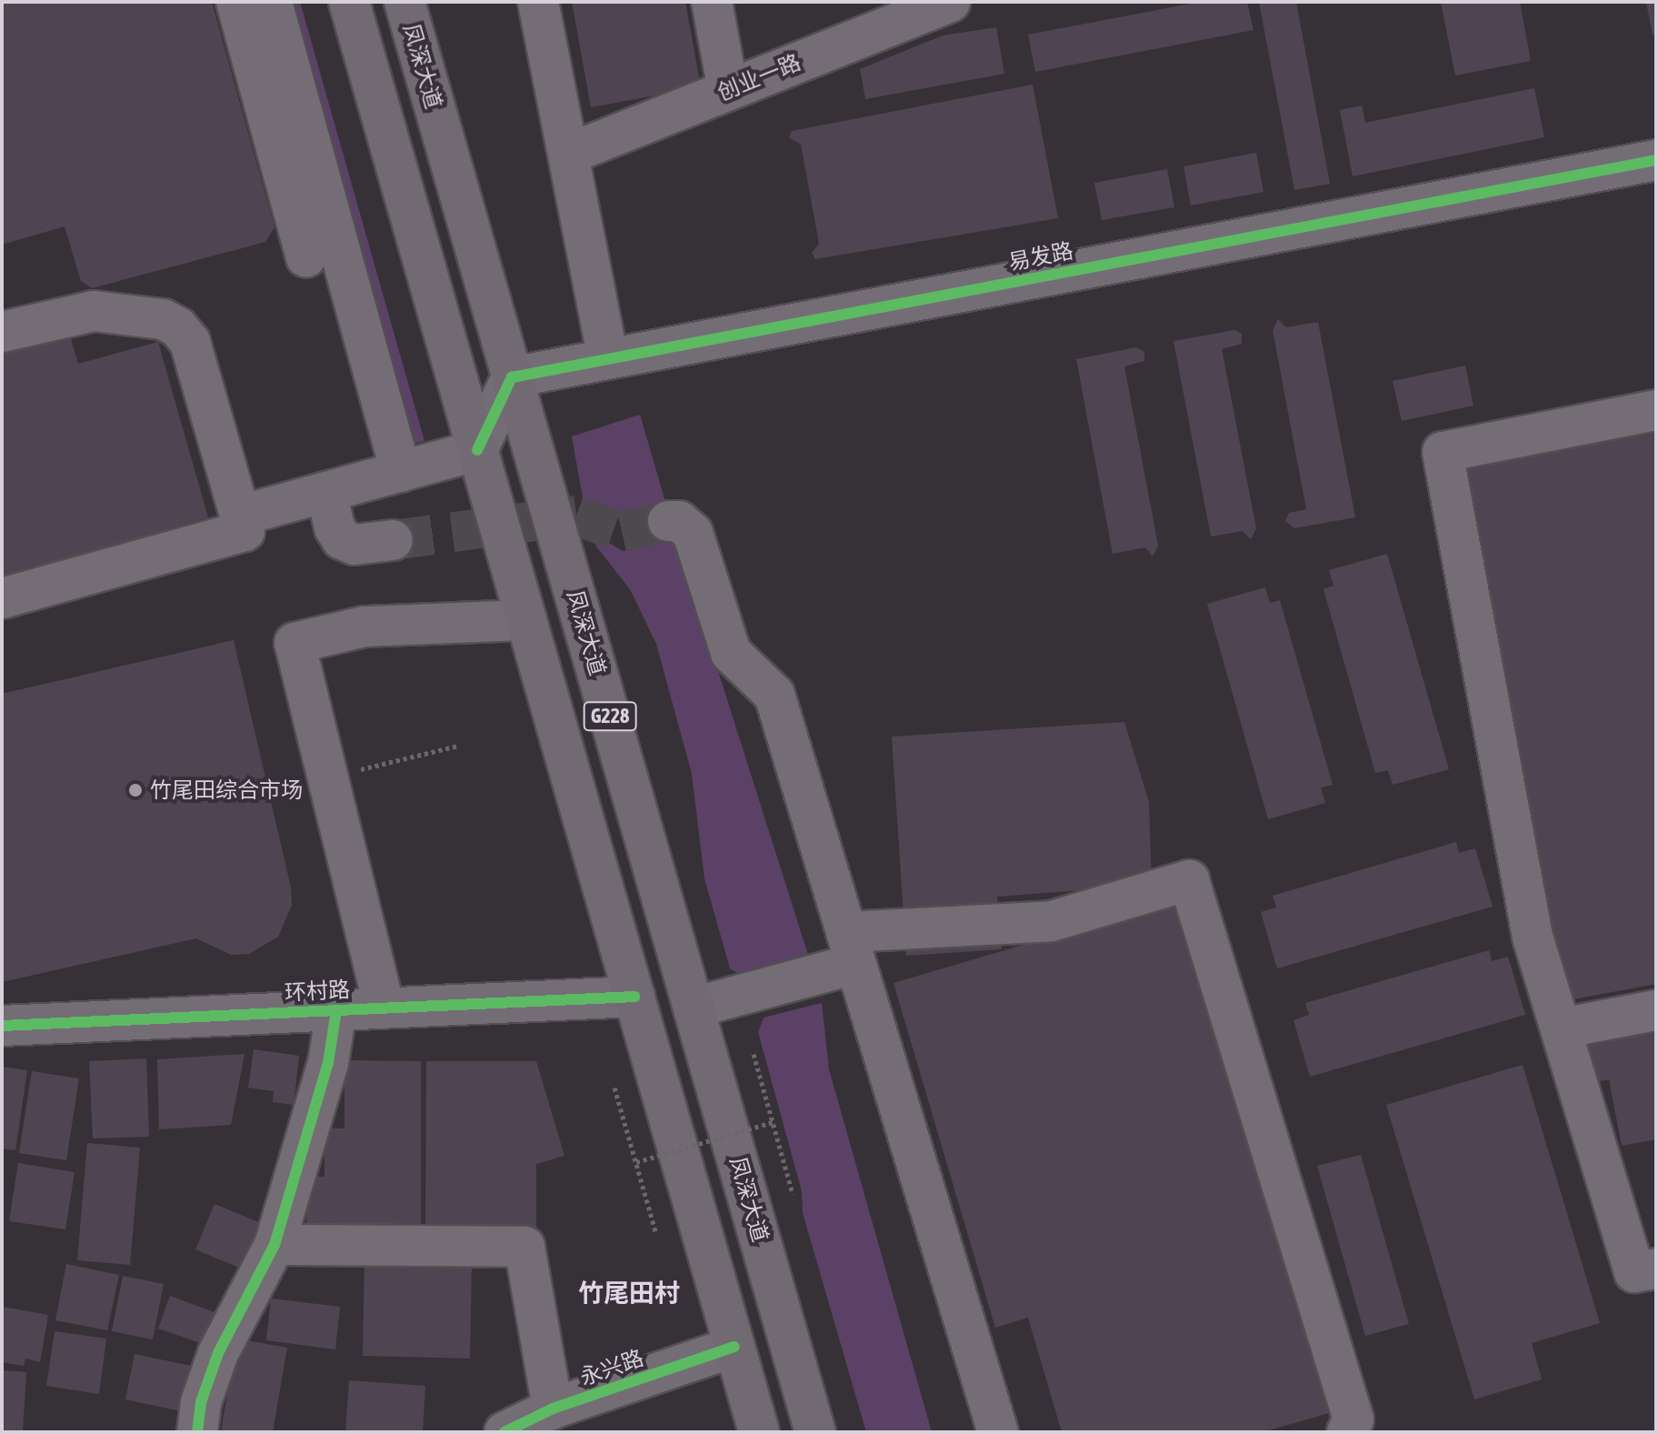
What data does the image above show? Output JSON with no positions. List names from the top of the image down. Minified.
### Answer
{"streets":{"highway":["凤深大道","G228"],"street":["创业一路","易发路","环村路","永兴路"]},"crossings":[["凤深大道","易发路"],["G228","环村路"],["G228","永兴路"]],"districts":["竹尾田村"],"places":["竹尾田综合市场"]}
